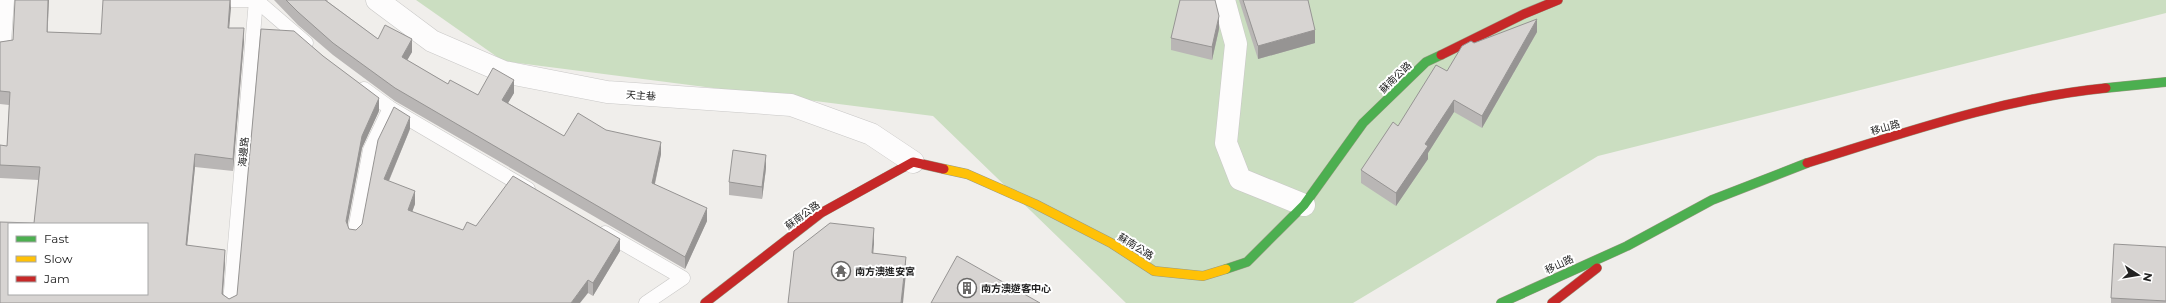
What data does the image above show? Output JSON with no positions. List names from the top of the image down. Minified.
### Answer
{"streets":{"street":["蘇南公路","天主巷","移山路"],"lane":["海邊路"]},"crossings":[["蘇南公路","天主巷"]],"places":{"temple":["南方澳進安宮"],"building":["南方澳遊客中心"]},"legend":["Fast","Slow","Jam"],"north":"right"}
